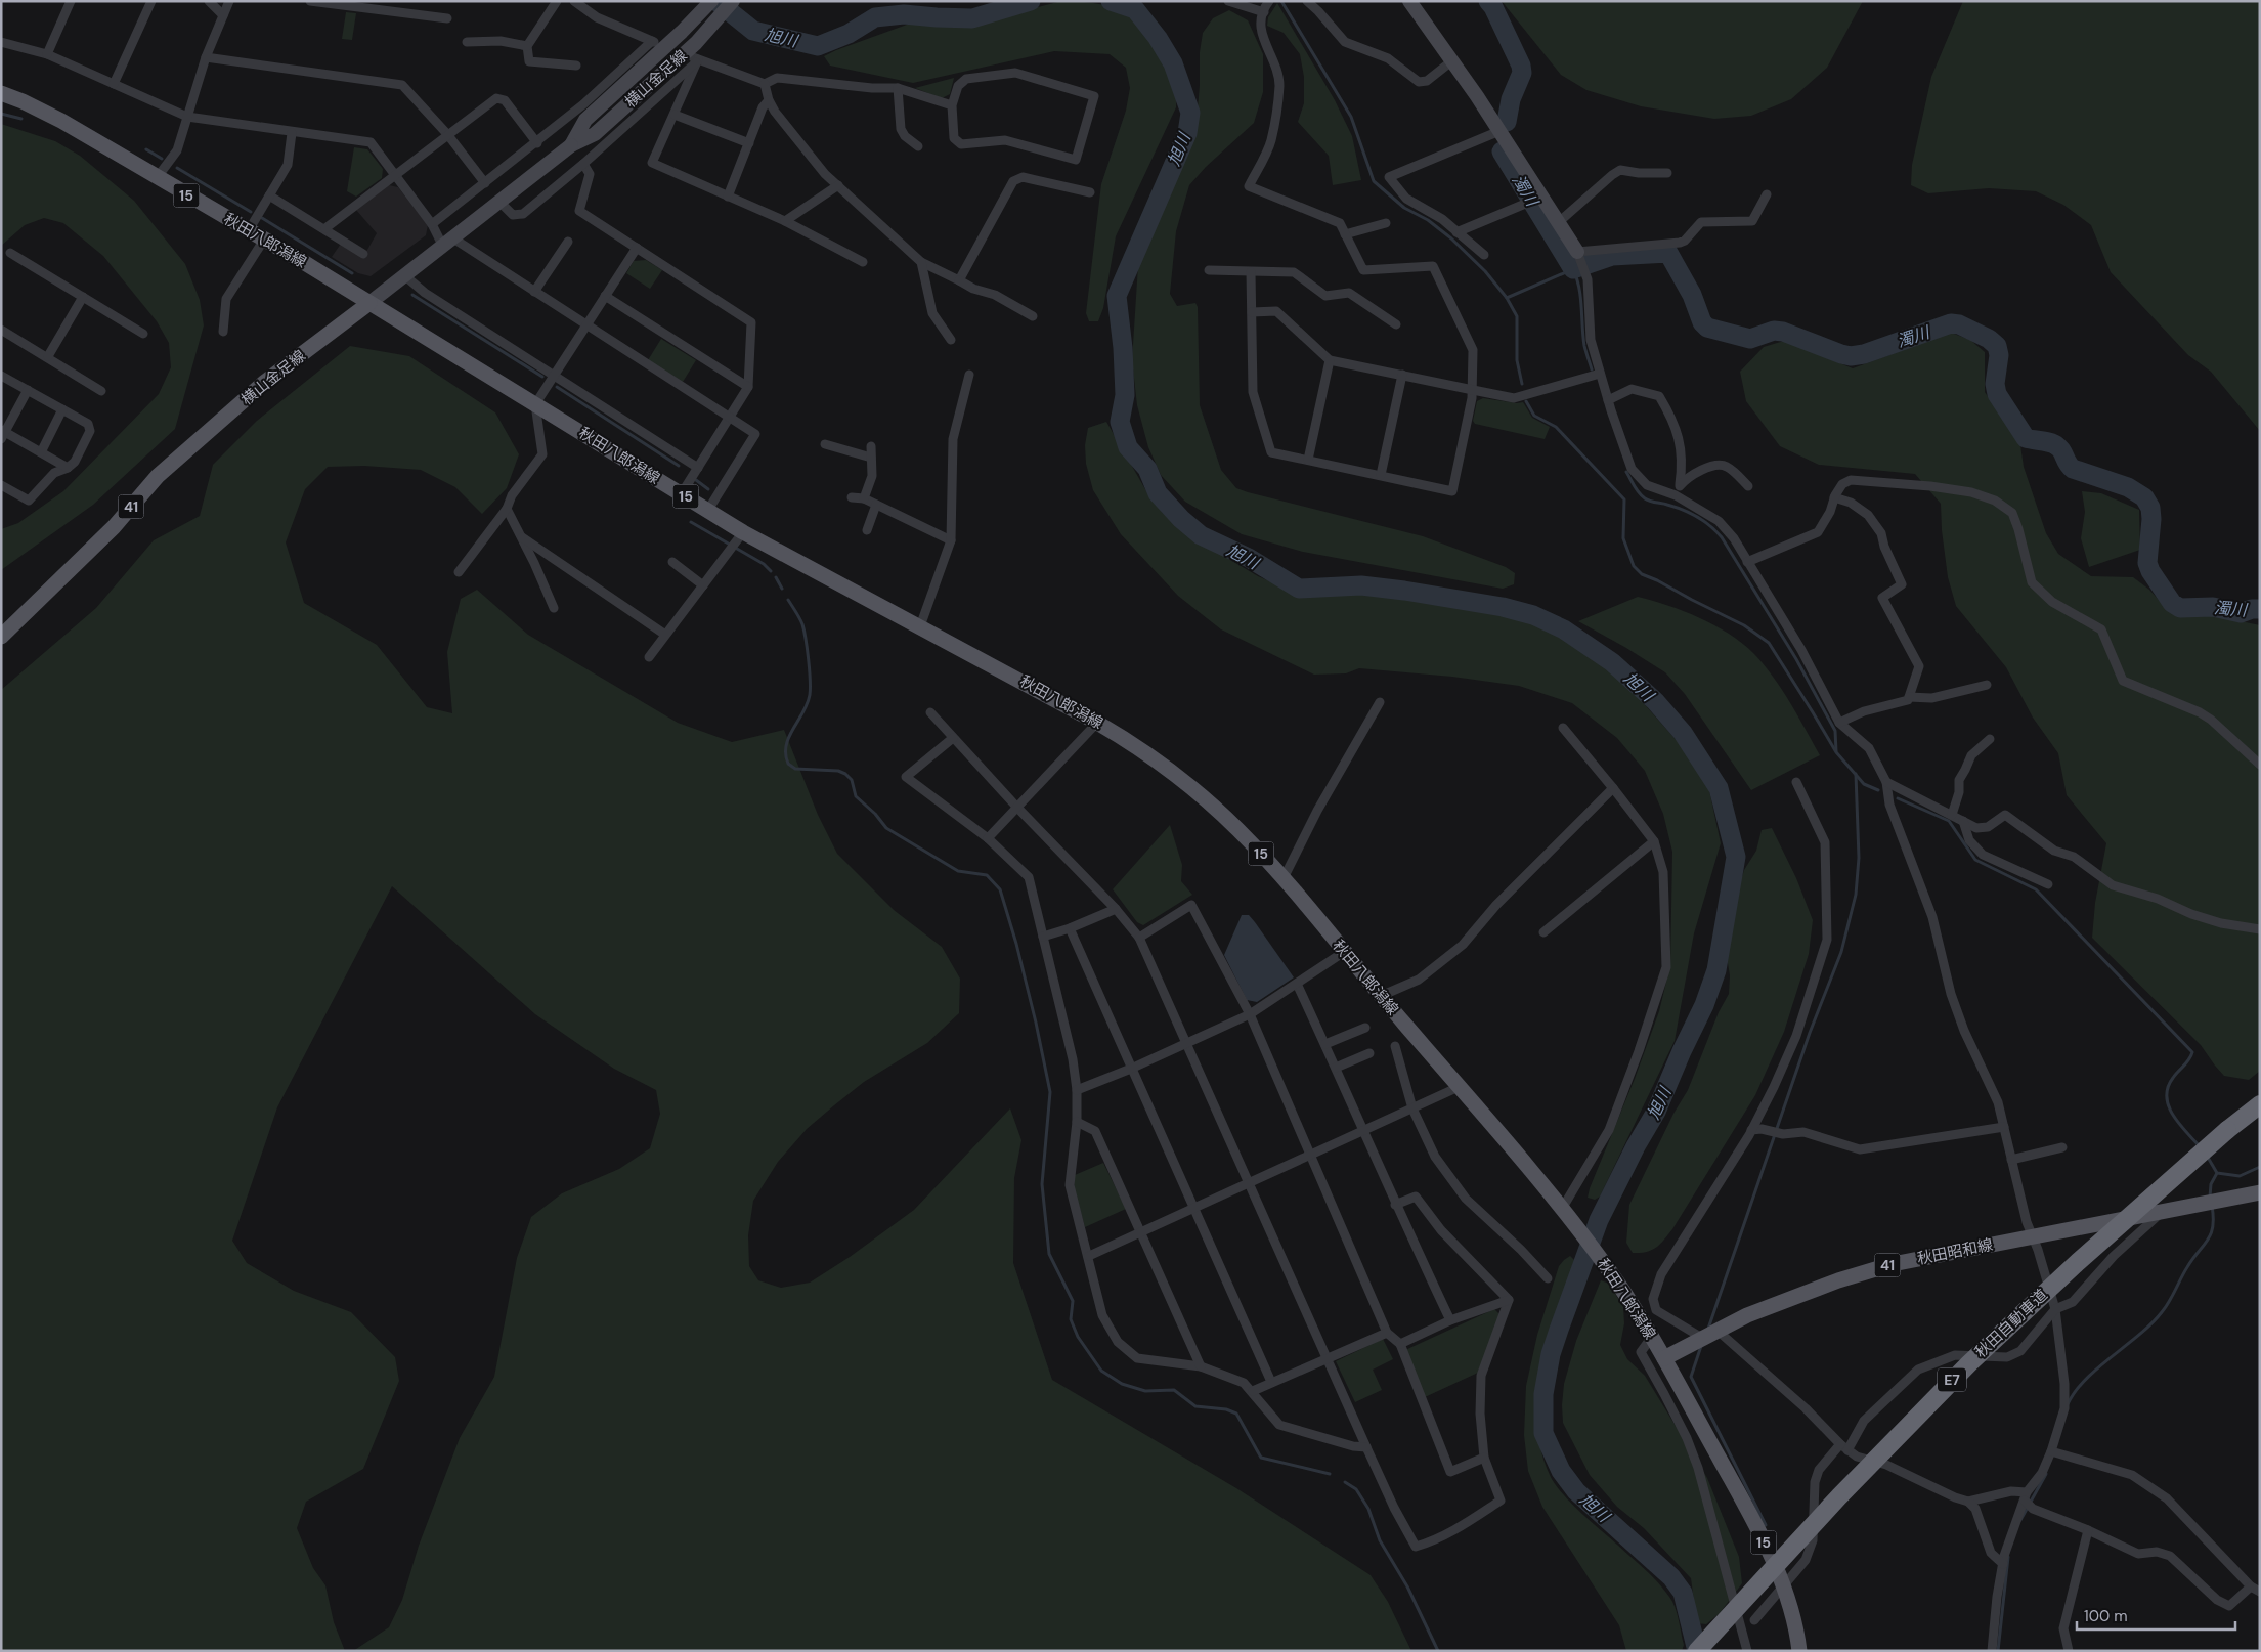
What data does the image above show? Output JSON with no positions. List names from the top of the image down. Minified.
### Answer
{"streets":{"highway":["秋田自動車道","E7"],"main road":["横山金足線","15","秋田八郎潟線","41","秋田昭和線"]},"crossings":[["横山金足線","秋田八郎潟線"],["秋田八郎潟線","秋田昭和線"]],"water":["旭川","濁川"],"scale_bar":"100 m"}
